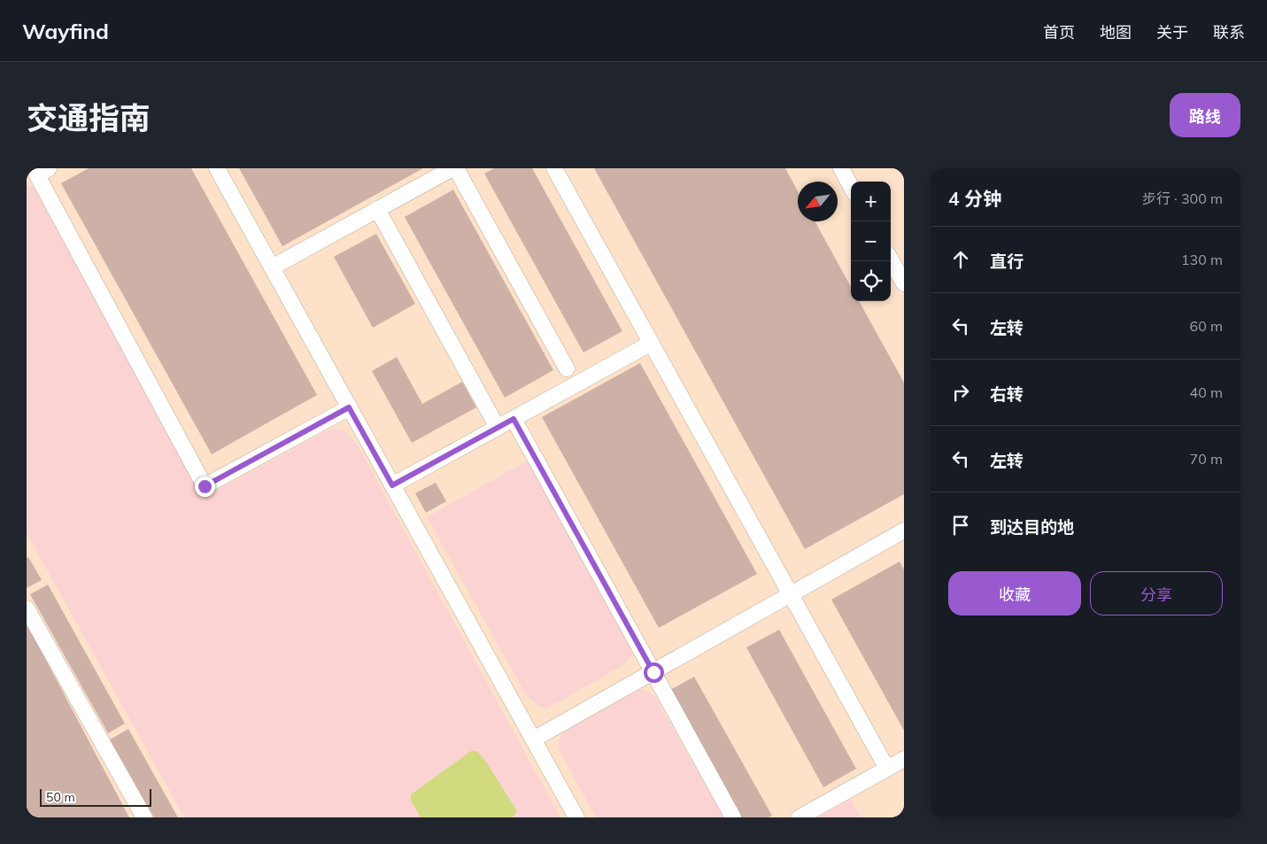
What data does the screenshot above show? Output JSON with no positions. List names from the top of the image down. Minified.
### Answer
{"scale_bar":"50 m","north":"bottom left","page":{"header":"Wayfind","nav":["首页","地图","关于","联系"],"title":"交通指南","buttons":["路线",["收藏","分享"]],"heading":["4 分钟","步行 · 300 m"],"map_buttons":["+","−"],"list":[["直行","130 m"],["左转","60 m"],["右转","40 m"],["左转","70 m"],"到达目的地"],"scale":"50 m"}}
